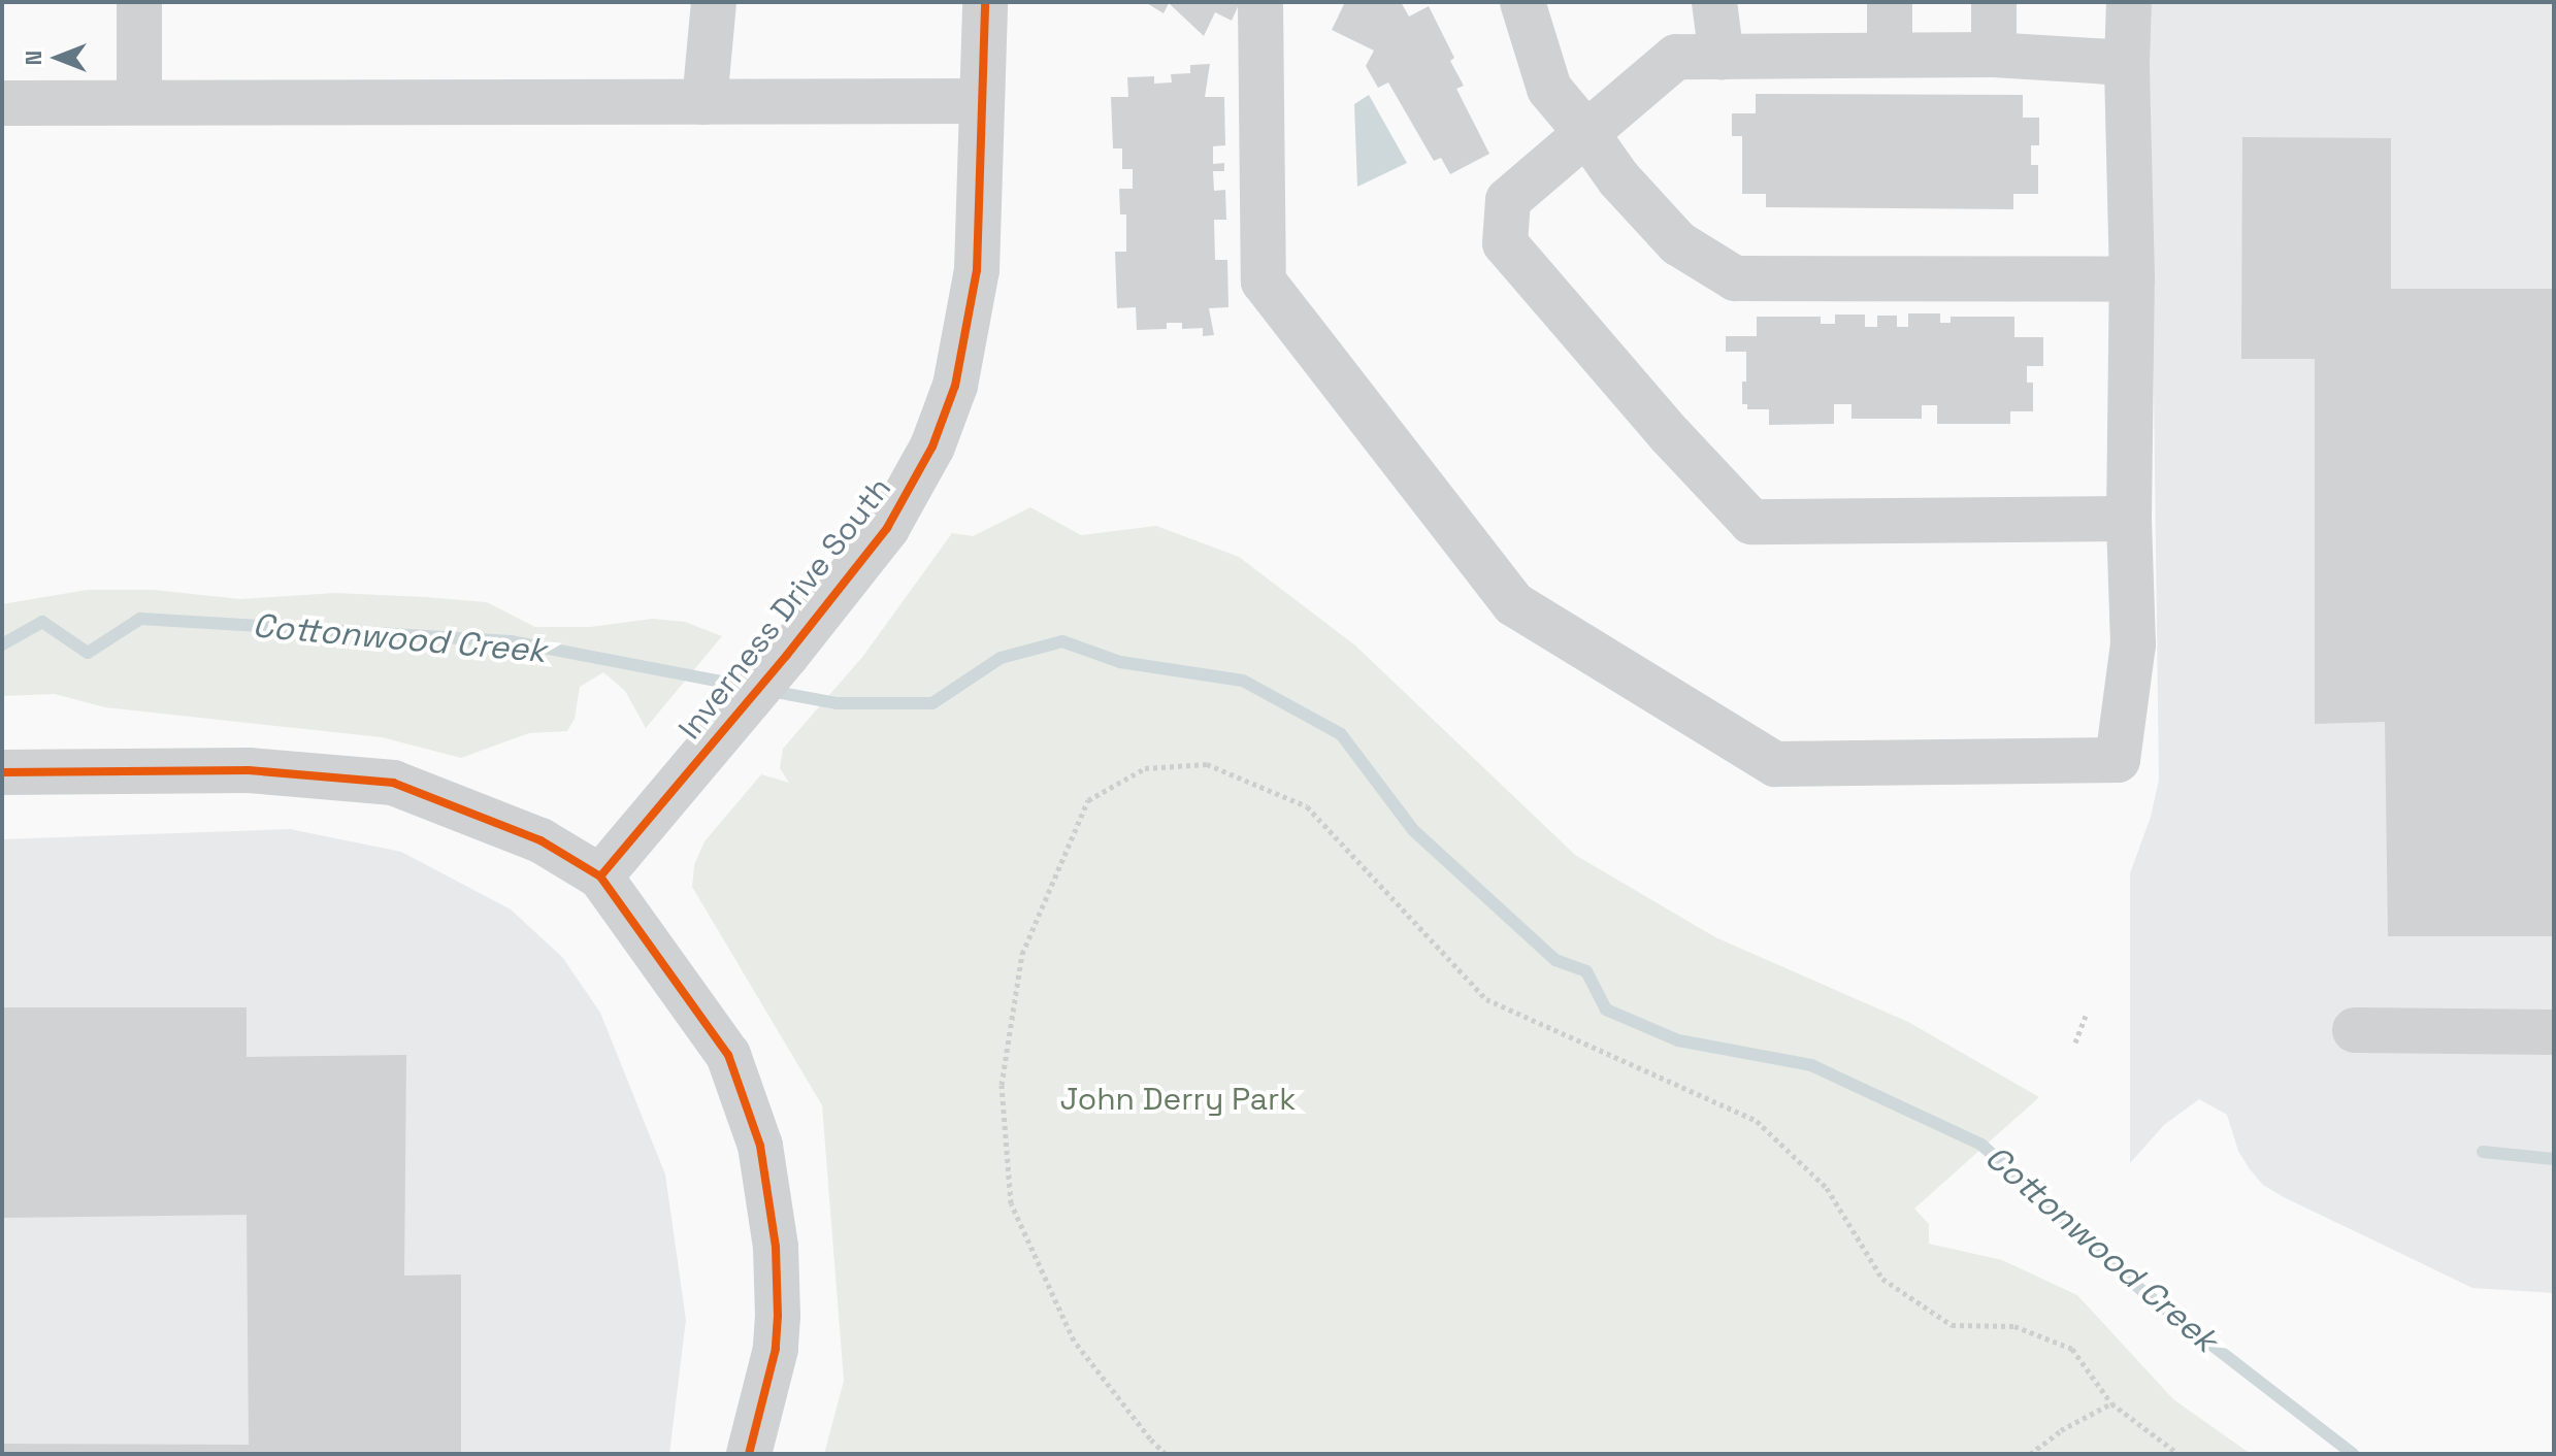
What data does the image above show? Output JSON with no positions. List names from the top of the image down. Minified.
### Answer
{"streets":{"street":["Inverness Drive South"]},"water":["Cottonwood Creek"],"parks":["John Derry Park"],"north":"left"}
